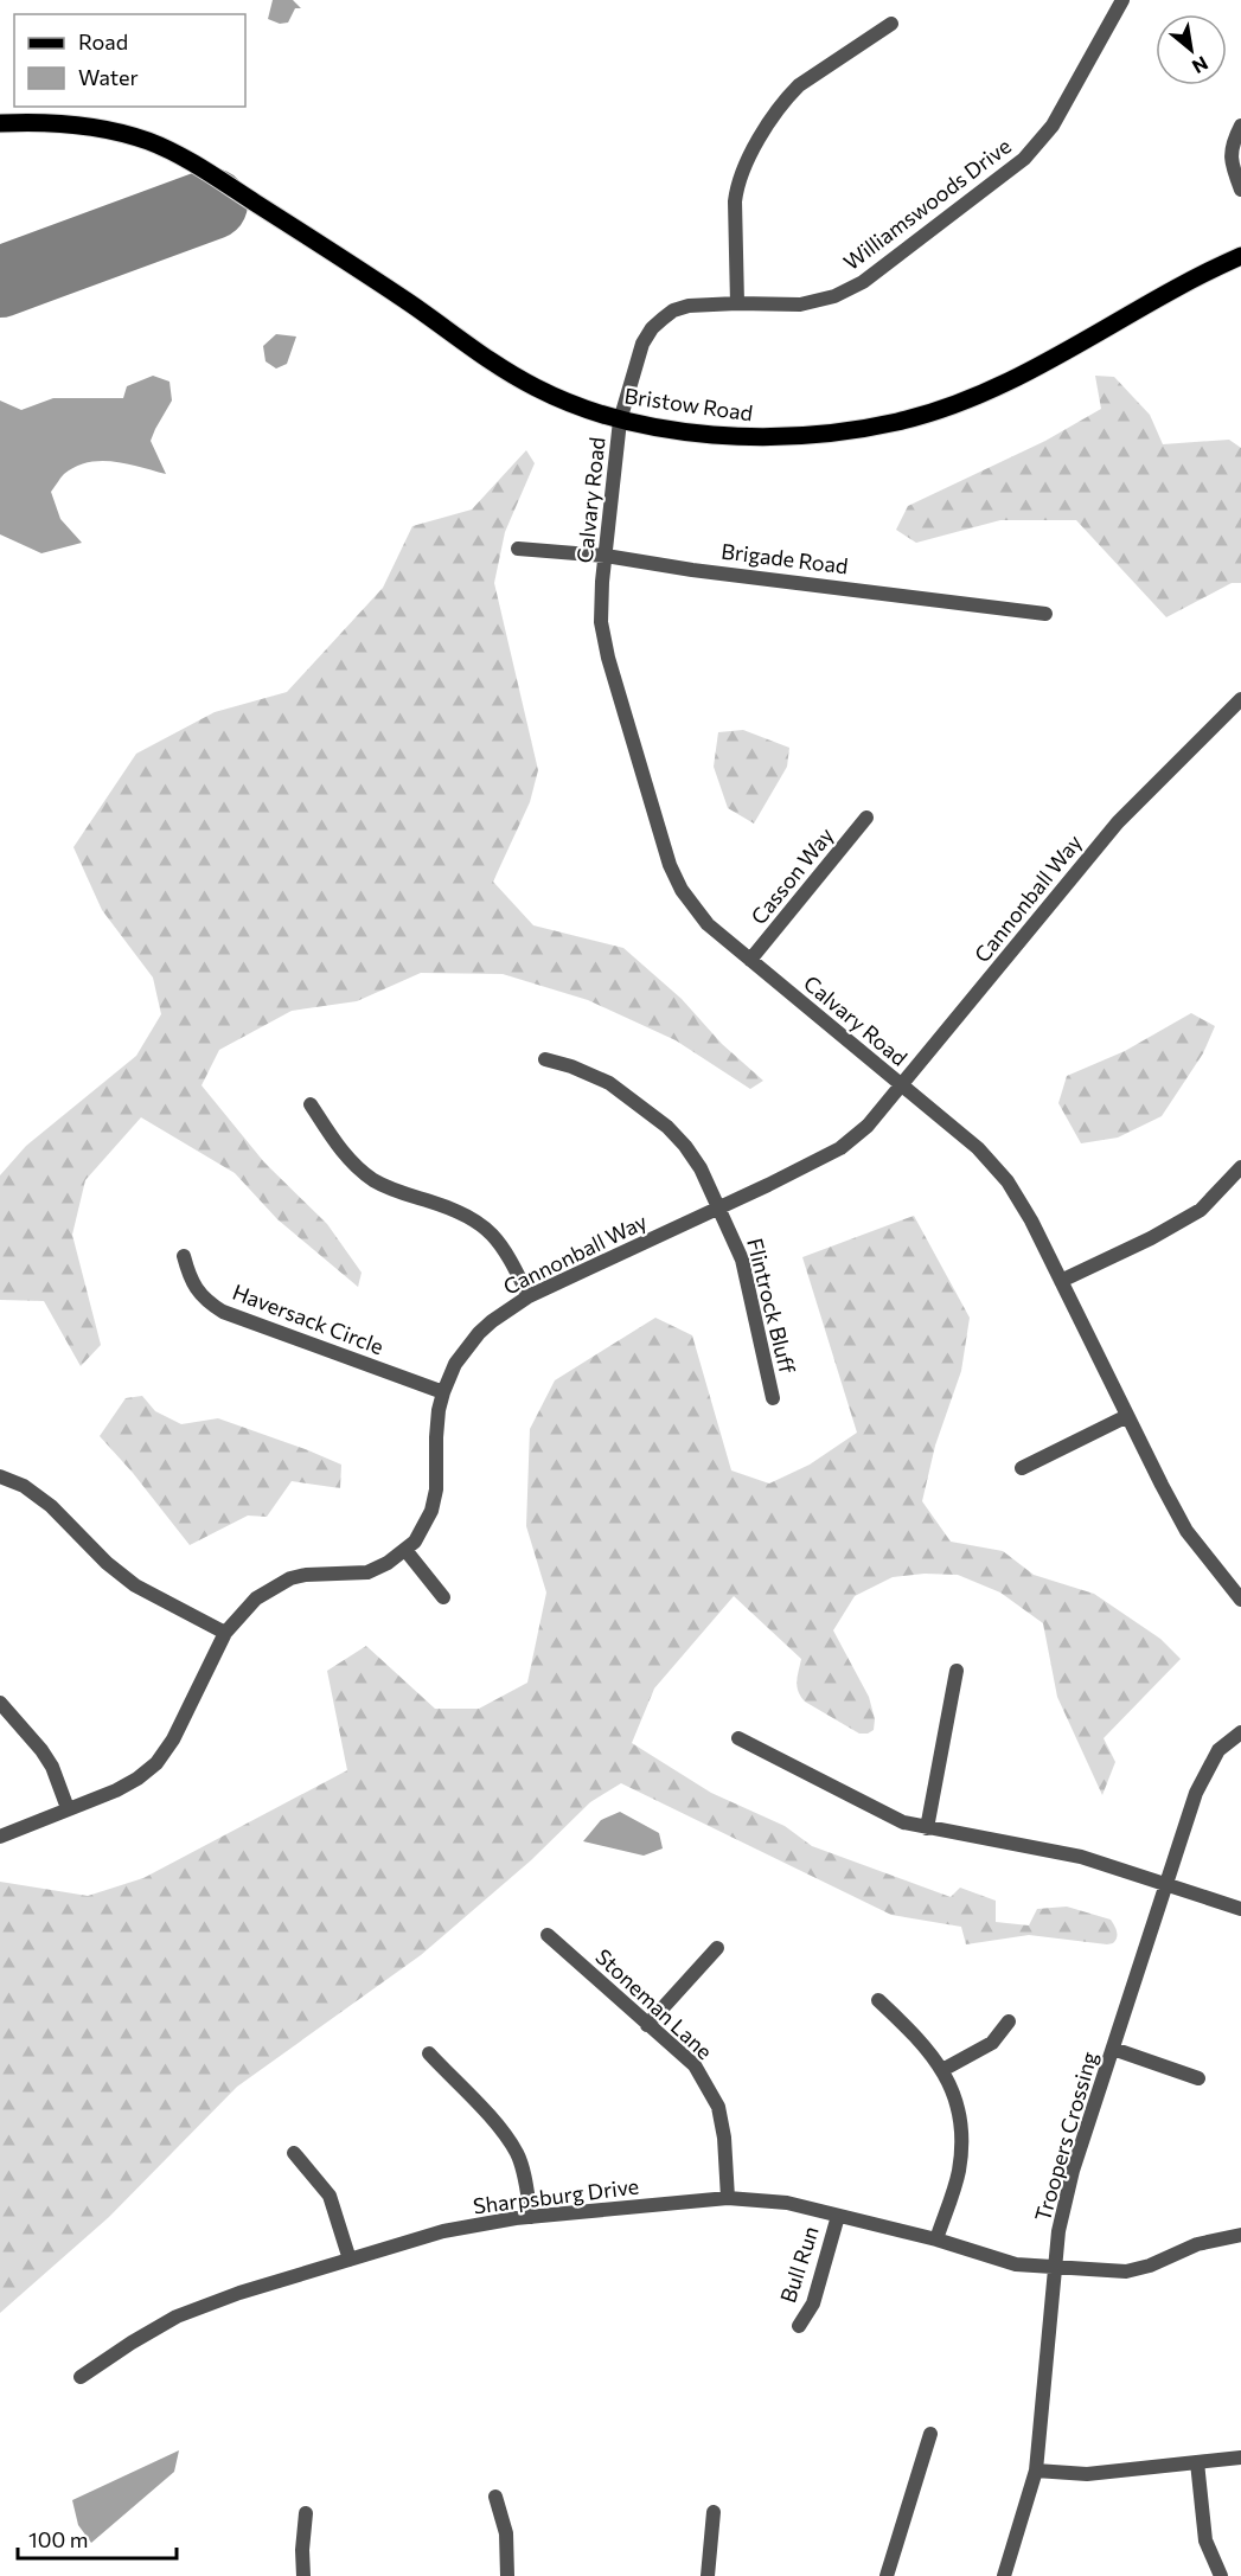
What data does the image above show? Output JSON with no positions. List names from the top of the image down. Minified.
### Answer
{"streets":{"main road":["Bristow Road"],"street":["Williamswoods Drive","Calvary Road","Brigade Road","Casson Way","Cannonball Way","Flintrock Bluff","Haversack Circle","Stoneman Lane","Troopers Crossing","Sharpsburg Drive","Bull Run"]},"crossings":[["Williamswoods Drive","Bristow Road"],["Williamswoods Drive","Calvary Road"],["Bristow Road","Calvary Road"],["Calvary Road","Brigade Road"],["Calvary Road","Casson Way"],["Calvary Road","Cannonball Way"],["Cannonball Way","Flintrock Bluff"],["Cannonball Way","Haversack Circle"],["Stoneman Lane","Sharpsburg Drive"],["Troopers Crossing","Sharpsburg Drive"],["Sharpsburg Drive","Bull Run"]],"legend":["Road","Water"],"scale_bar":"100 m","north":"bottom right"}
